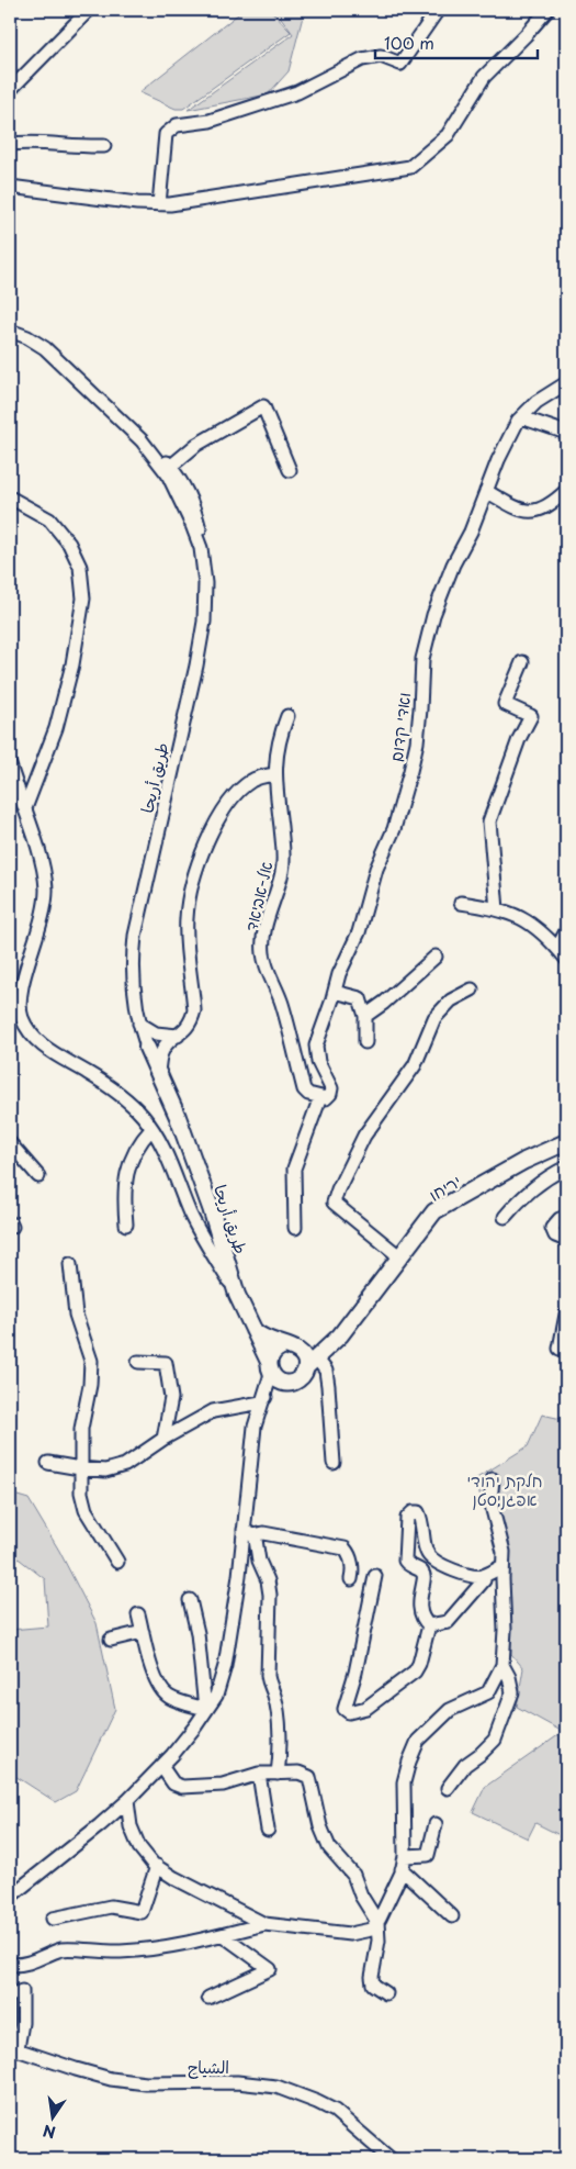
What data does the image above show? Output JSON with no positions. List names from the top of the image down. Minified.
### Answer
{"streets":{"main road":["طريق أريحا","יריחו"],"street":["ואדי קדום","אל-אביאד","الشياح"]},"crossings":[["ואדי קדום","אל-אביאד"]],"parks":["חלקת יהודי אפגניסטן"],"scale_bar":"100 m","north":"bottom"}
